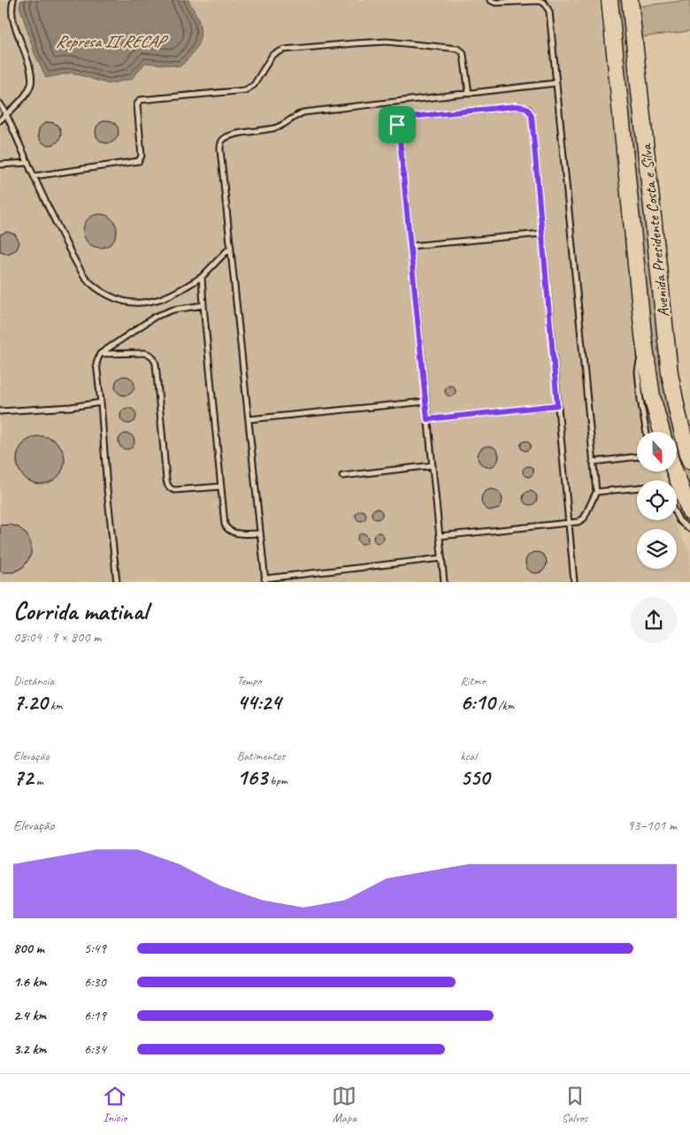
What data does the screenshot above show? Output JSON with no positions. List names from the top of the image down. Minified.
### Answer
{"streets":{"highway":["Avenida Presidente Costa e Silva"]},"water":["Represa II RECAP"],"north":"bottom","page":{"heading":["Corrida matinal","08:04 · 9 × 800 m"],"stats":[["Distância","7.20 km"],["Tempo","44:24"],["Ritmo","6:10 /km"],["Elevação","72 m"],["Batimentos","163 bpm"],["kcal","550"]],"chart":["Elevação","93–101 m"],"list":[{"name":"800 m","note":"5:49"},{"name":"1.6 km","note":"6:30"},{"name":"2.4 km","note":"6:19"},{"name":"3.2 km","note":"6:34"}],"tabs":["Início","Mapa","Salvos"]}}
